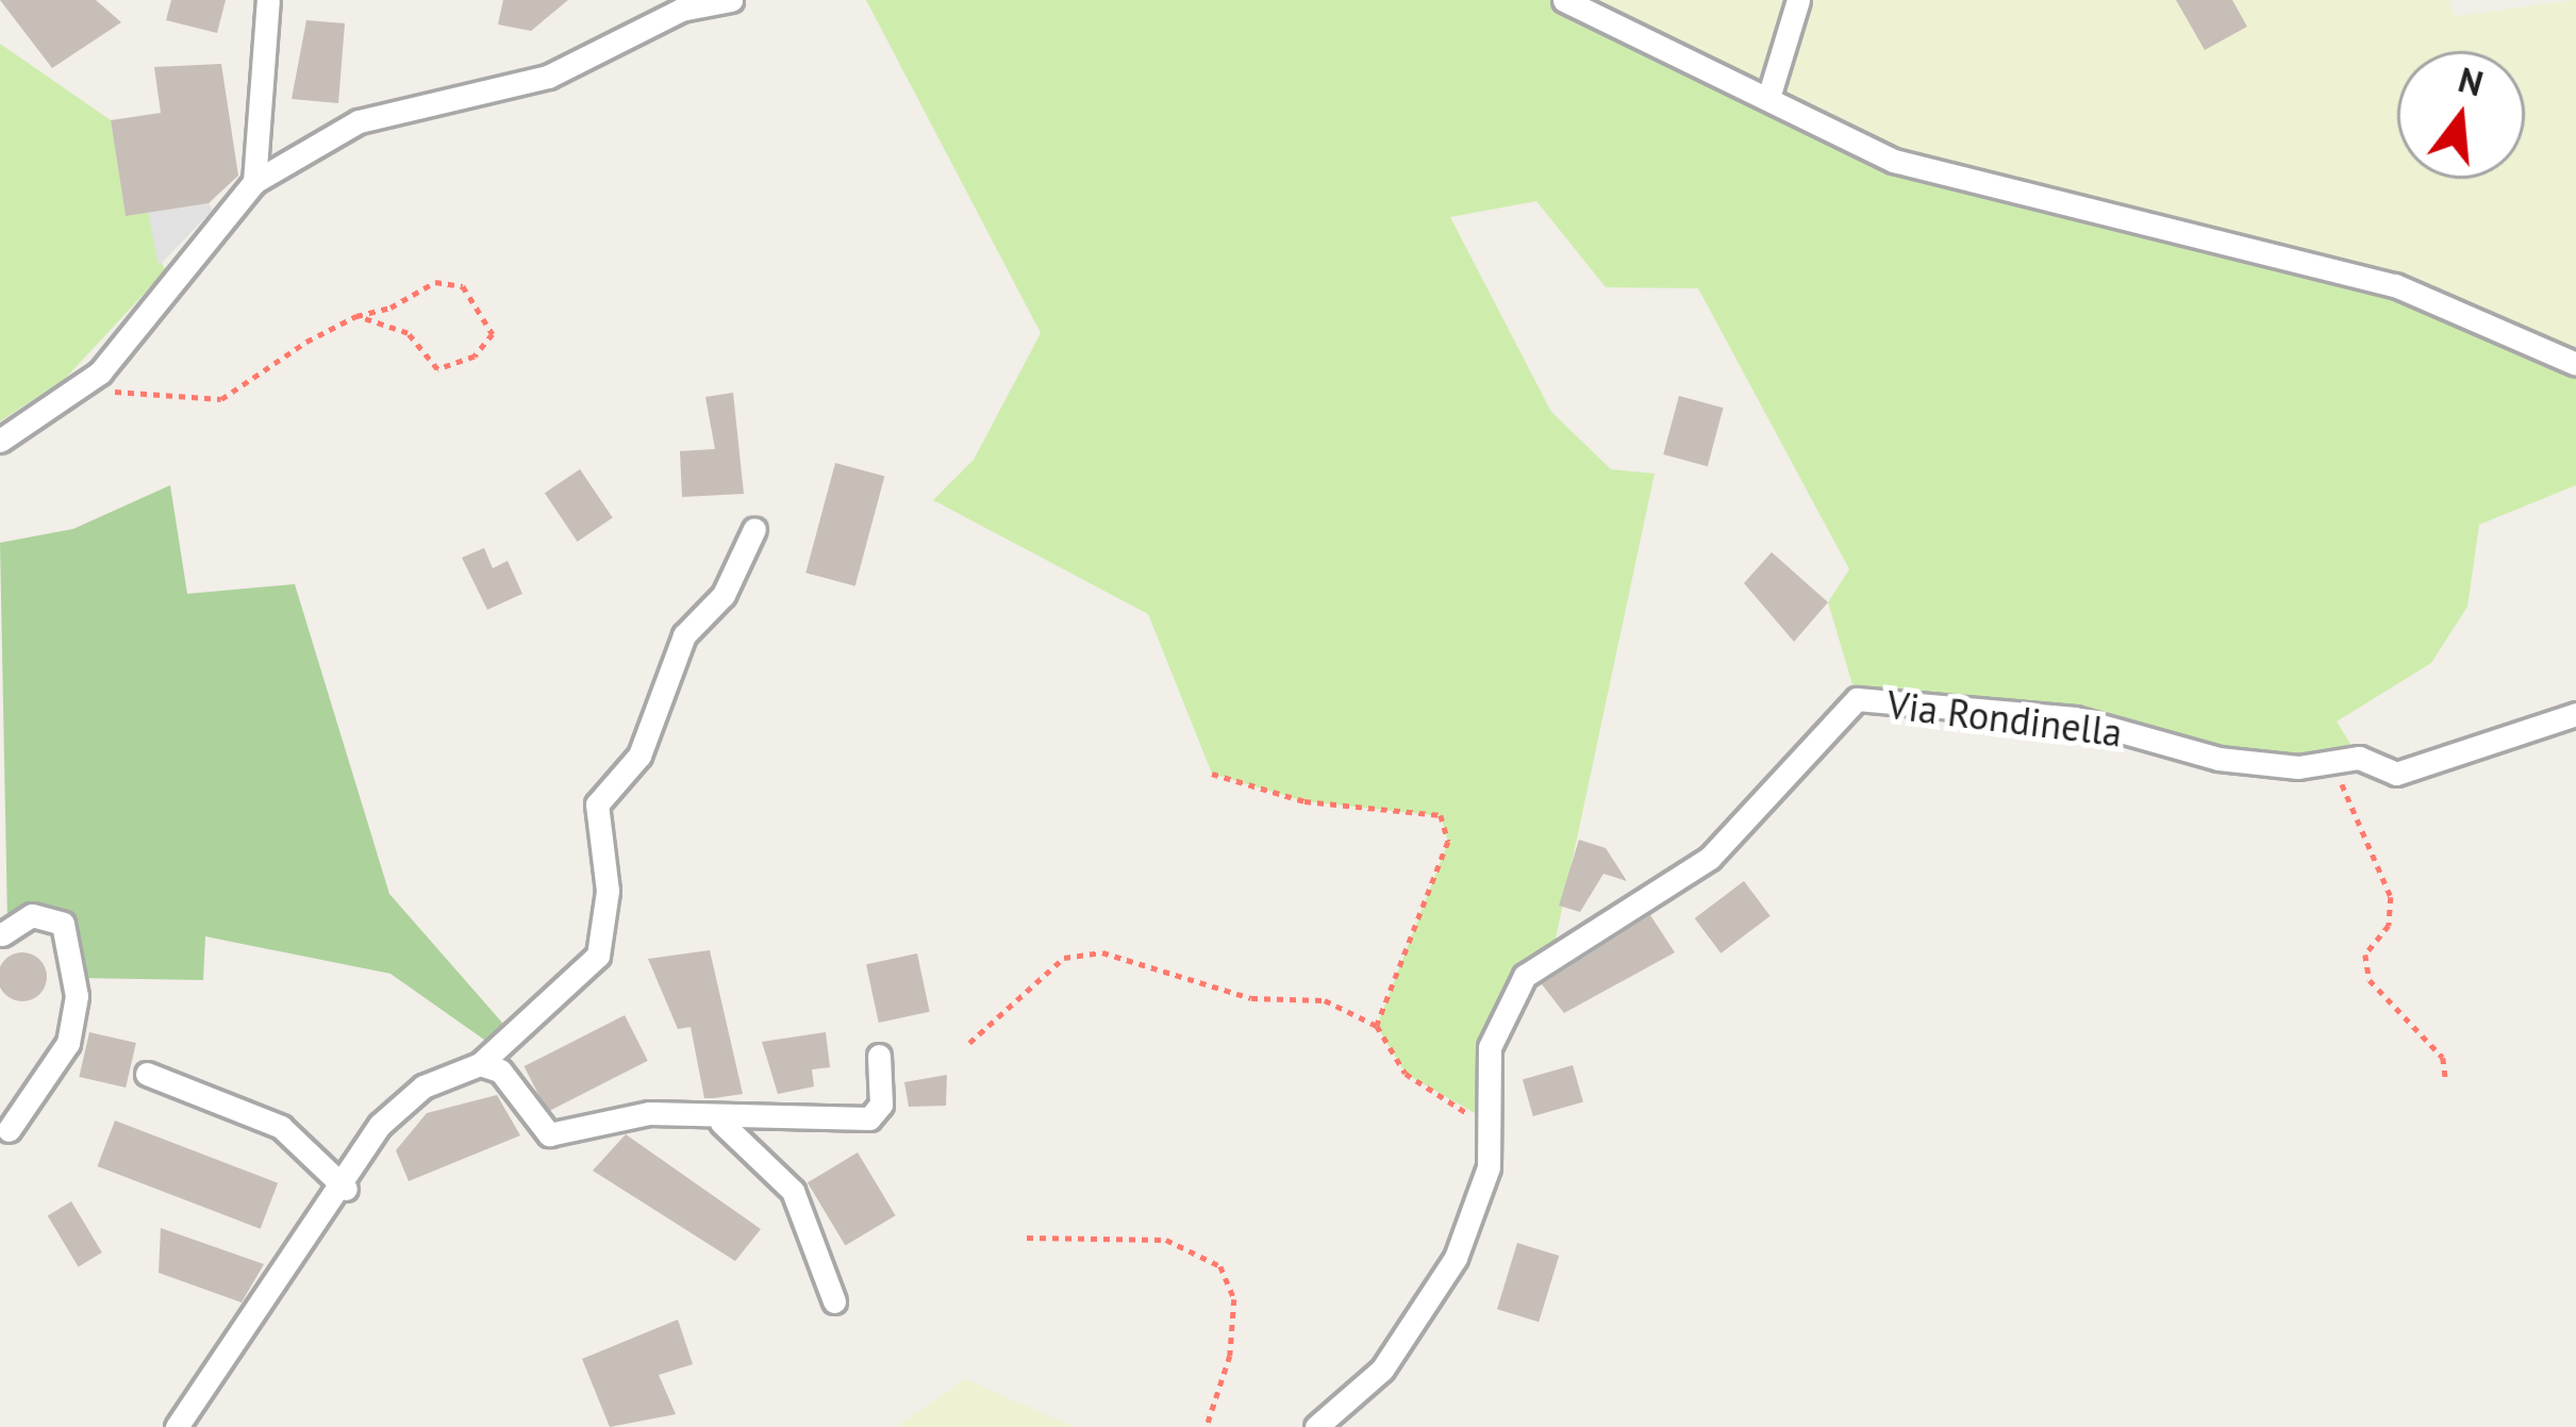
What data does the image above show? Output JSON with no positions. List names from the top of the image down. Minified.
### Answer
{"streets":{"street":["Via Rondinella"]},"north":"top"}
